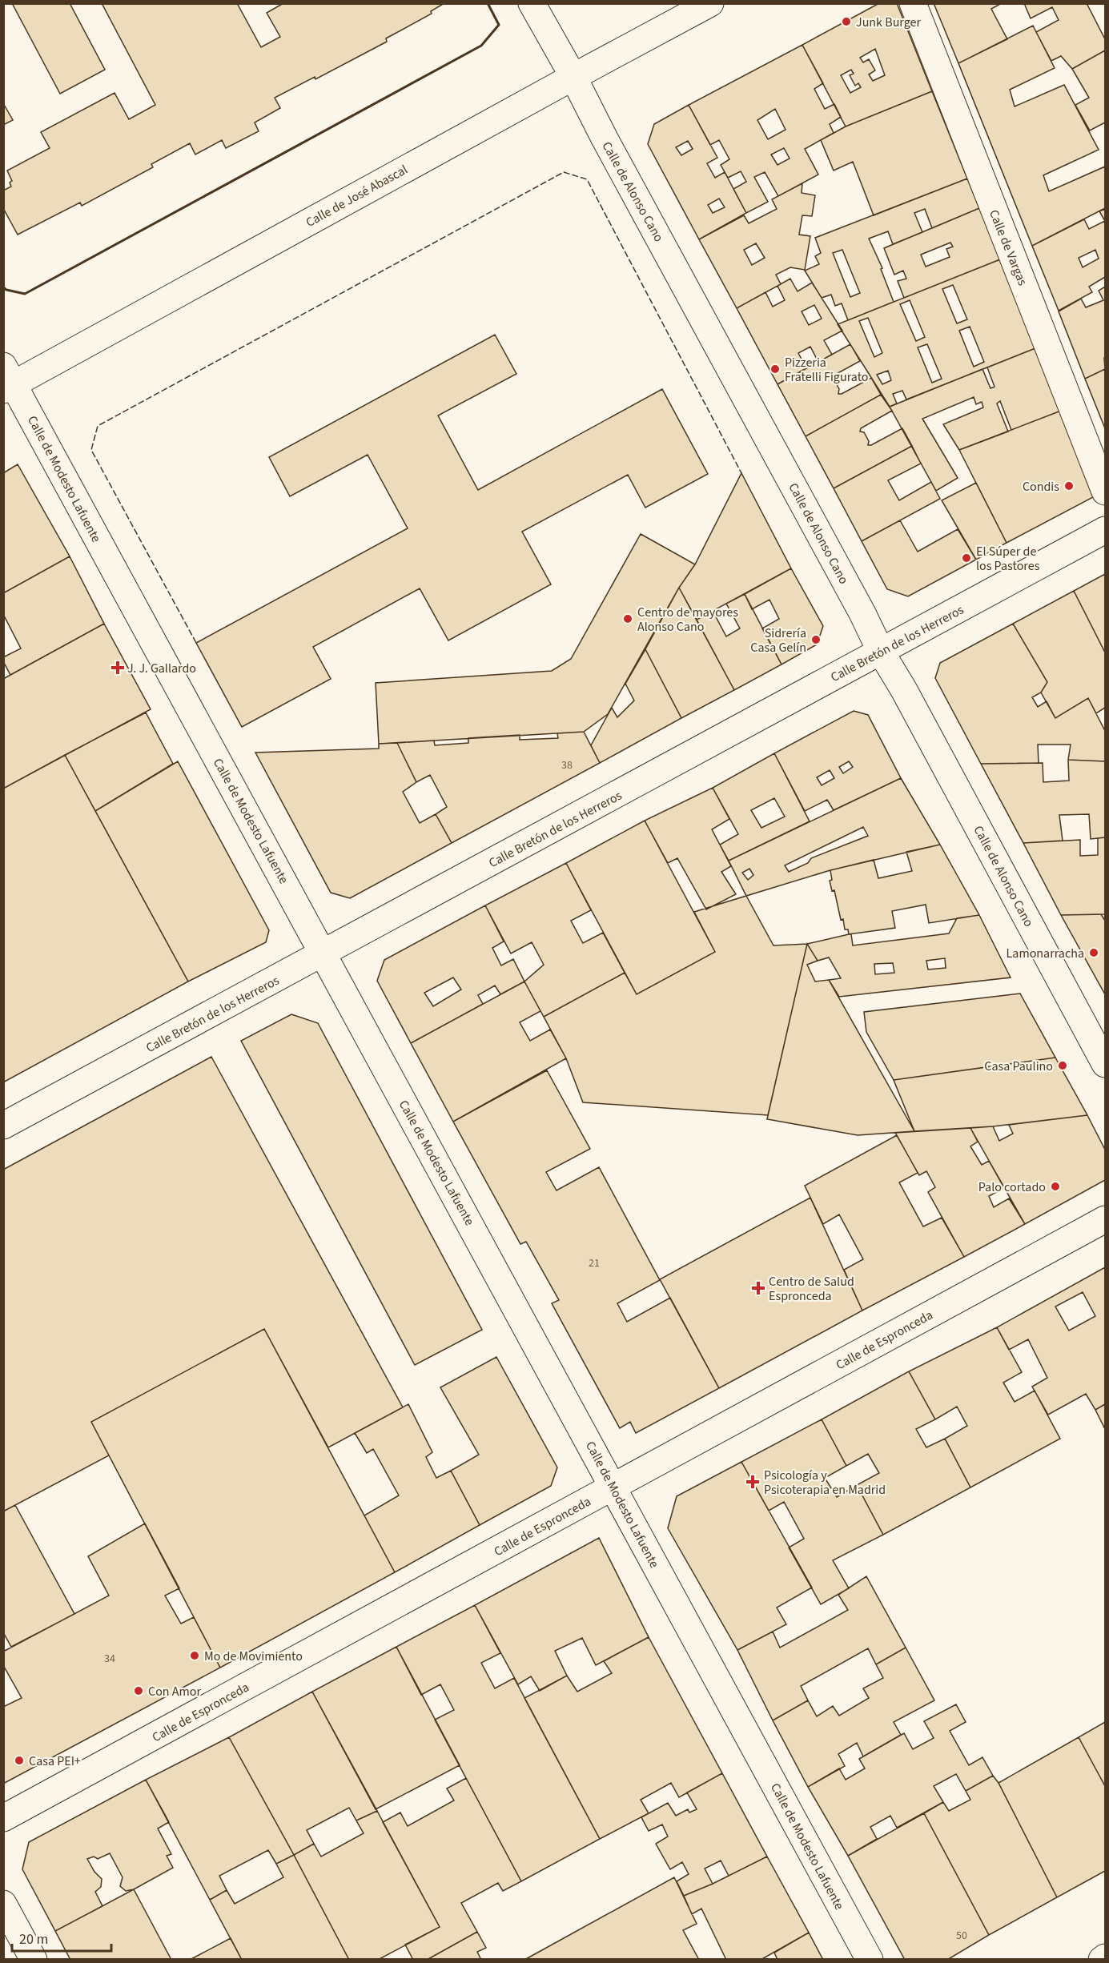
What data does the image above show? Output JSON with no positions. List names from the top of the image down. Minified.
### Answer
{"streets":{"street":["Calle de Alonso Cano","Calle de José Abascal","Calle de Vargas","Calle de Modesto Lafuente","Calle Bretón de los Herreros","Calle de Espronceda"]},"crossings":[["Calle de Alonso Cano","Calle de José Abascal"],["Calle de Alonso Cano","Calle Bretón de los Herreros"],["Calle de José Abascal","Calle de Modesto Lafuente"],["Calle de Modesto Lafuente","Calle Bretón de los Herreros"],["Calle de Modesto Lafuente","Calle de Espronceda"]],"places":{"other":["Junk Burger","Pizzeria Fratelli Figurato","Condis","El Súper de los Pastores","Centro de mayores Alonso Cano","Sidrería Casa Gelín","Lamonarracha","Casa Paulino","Palo cortado","Mo de Movimiento","Con Amor","Casa PEI+"],"health":["J. J. Gallardo","Centro de Salud Espronceda","Psicología y Psicoterapia en Madrid"]},"house_numbers":["38","21","34","50"],"scale_bar":"20 m"}
